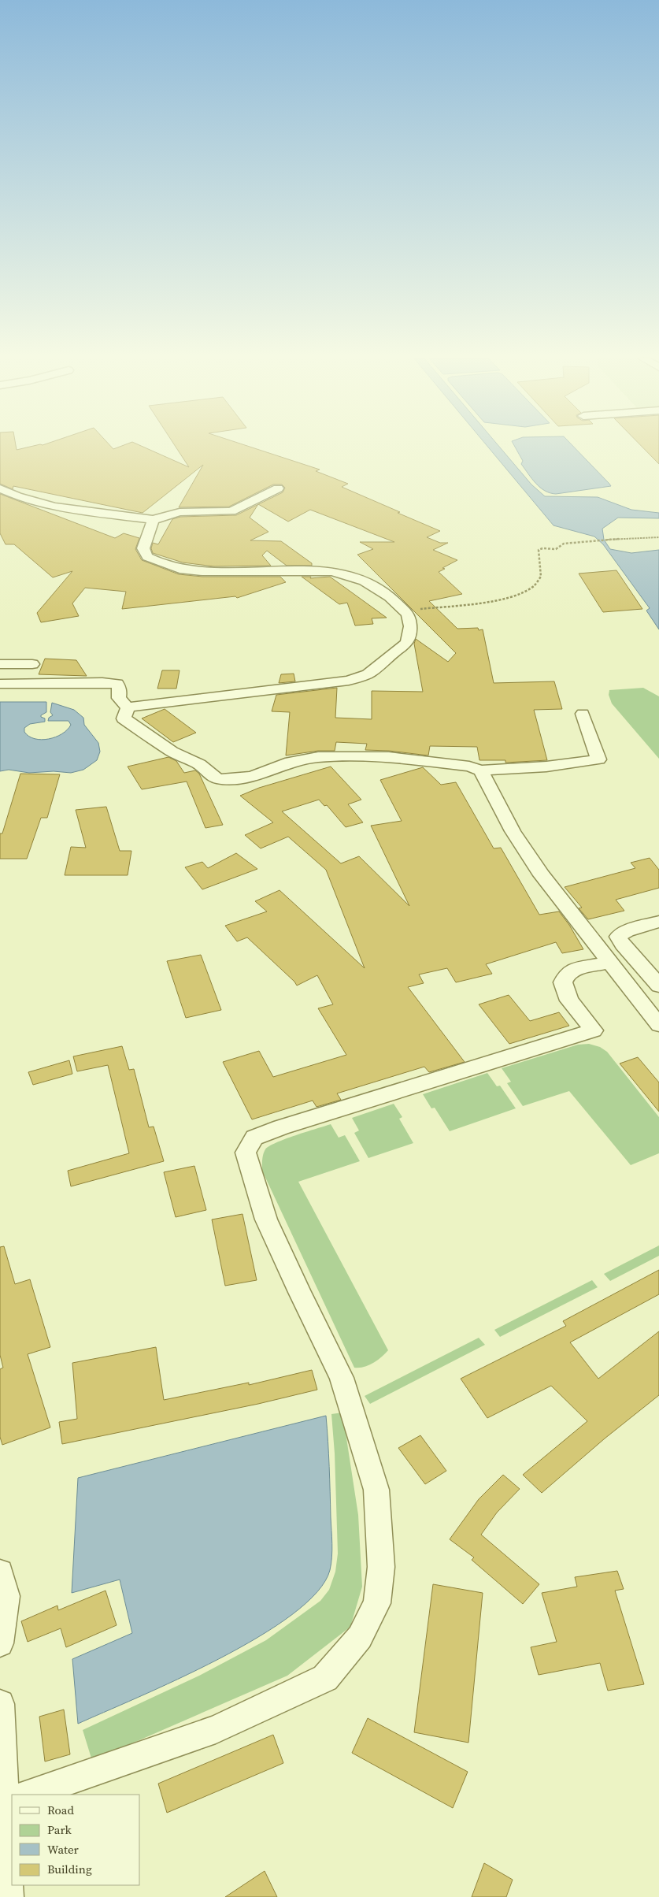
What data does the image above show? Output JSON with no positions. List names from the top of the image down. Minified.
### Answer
{"legend":["Road","Park","Water","Building"]}
